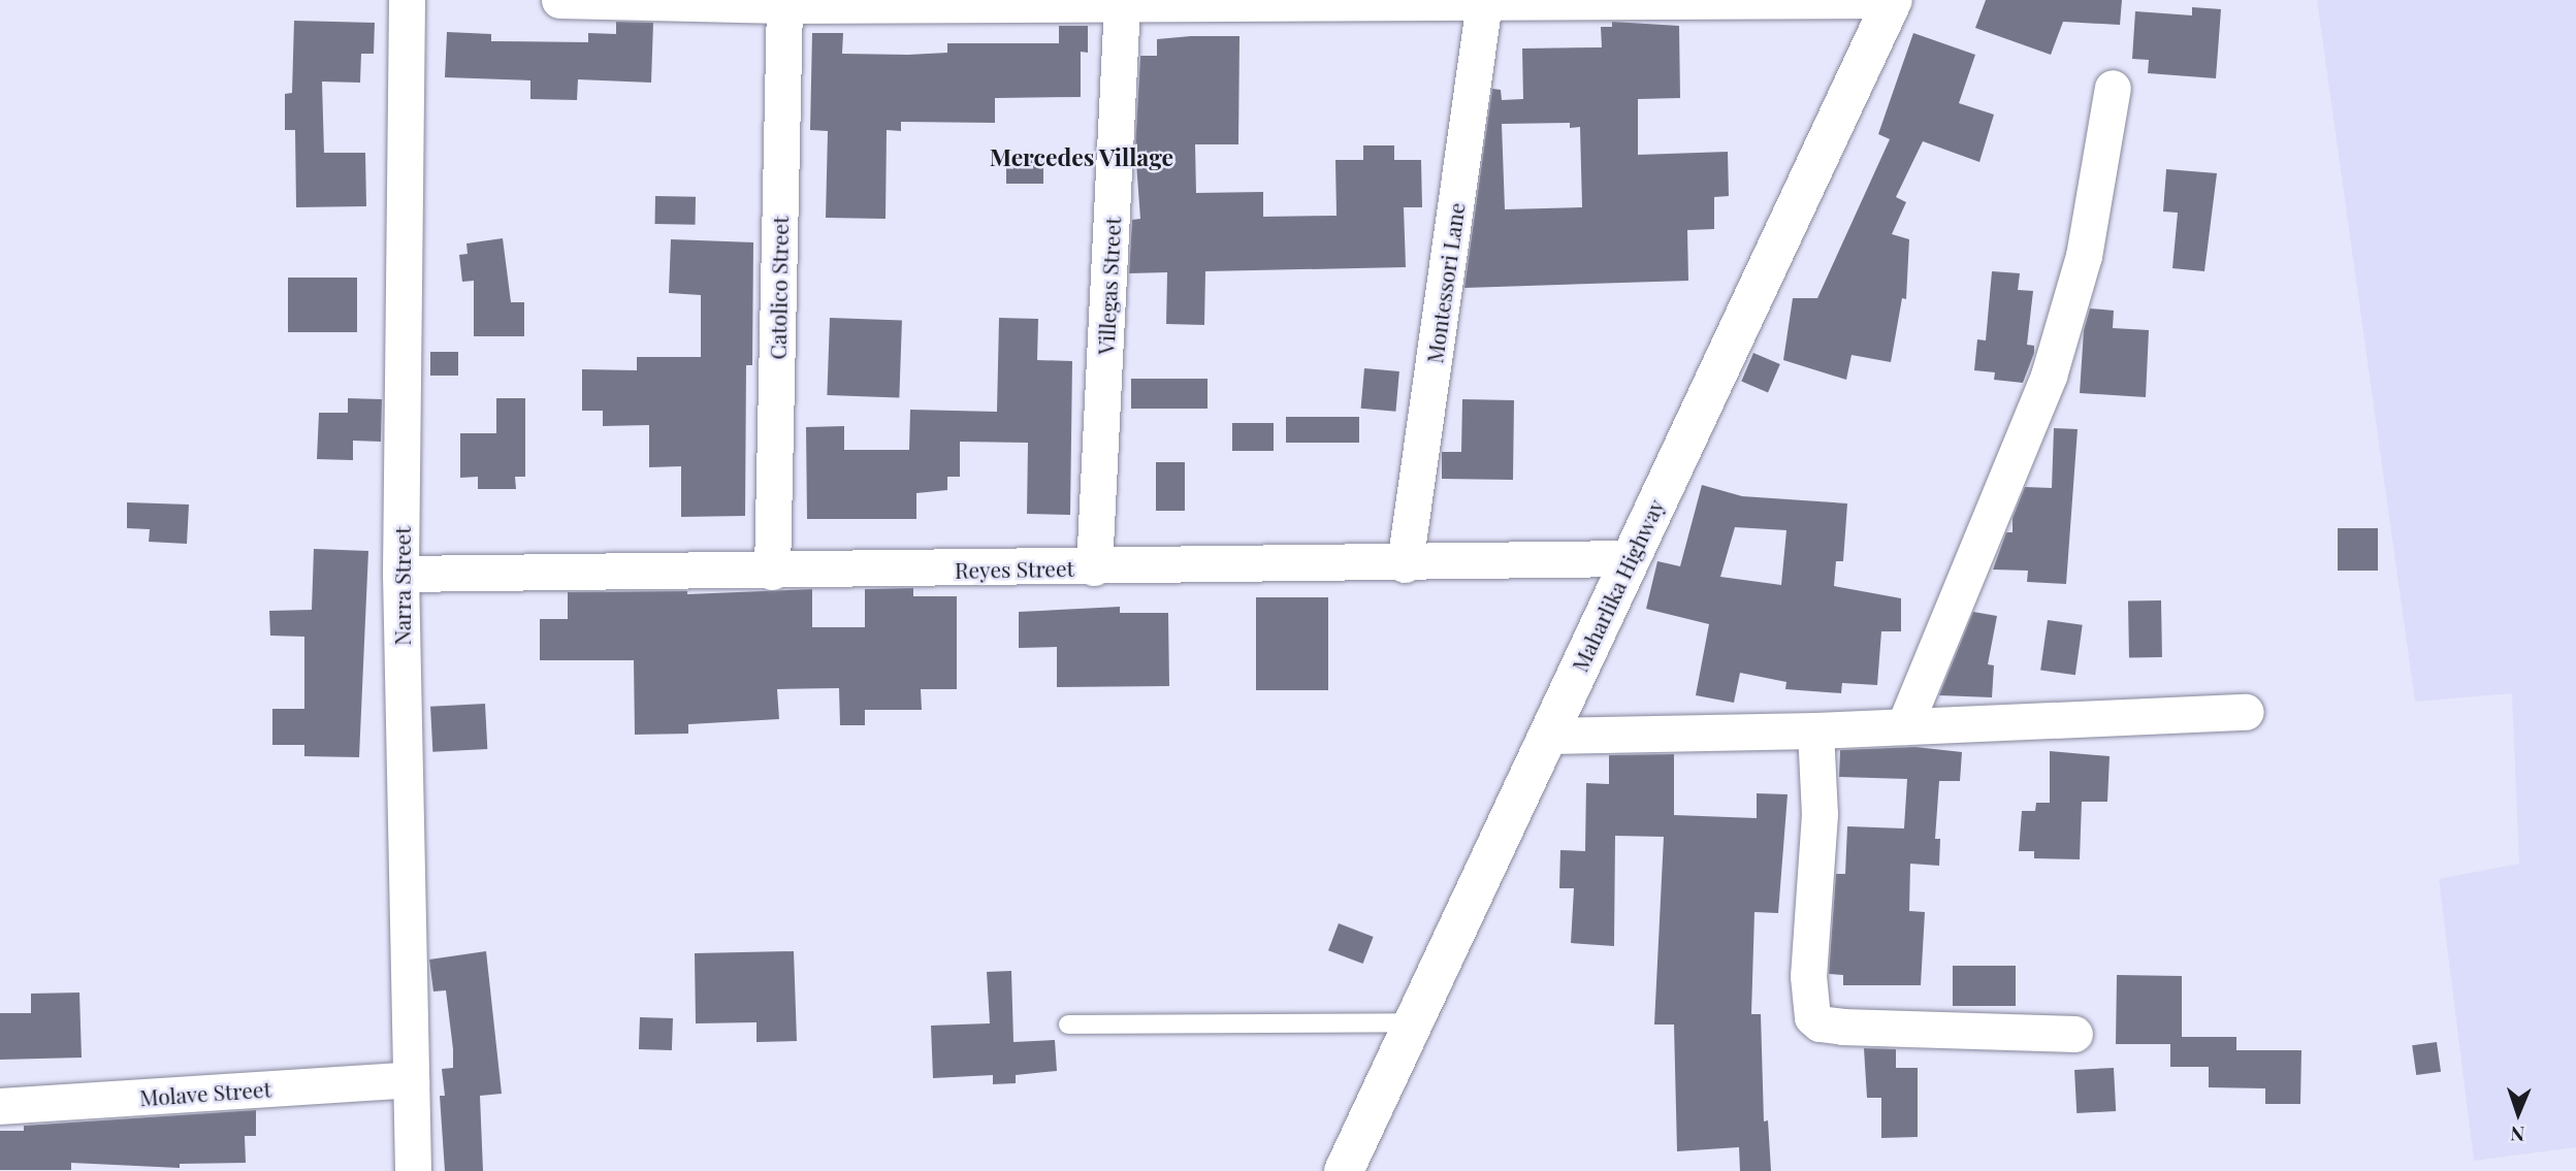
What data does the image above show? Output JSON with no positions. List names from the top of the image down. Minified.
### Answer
{"streets":{"highway":["Maharlika Highway"],"street":["Montessori Lane","Villegas Street","Catolico Street","Reyes Street","Narra Street","Molave Street"]},"crossings":[["Montessori Lane","Reyes Street"],["Villegas Street","Reyes Street"],["Catolico Street","Reyes Street"],["Reyes Street","Maharlika Highway"],["Reyes Street","Narra Street"],["Narra Street","Molave Street"]],"districts":["Mercedes Village"],"north":"bottom"}
